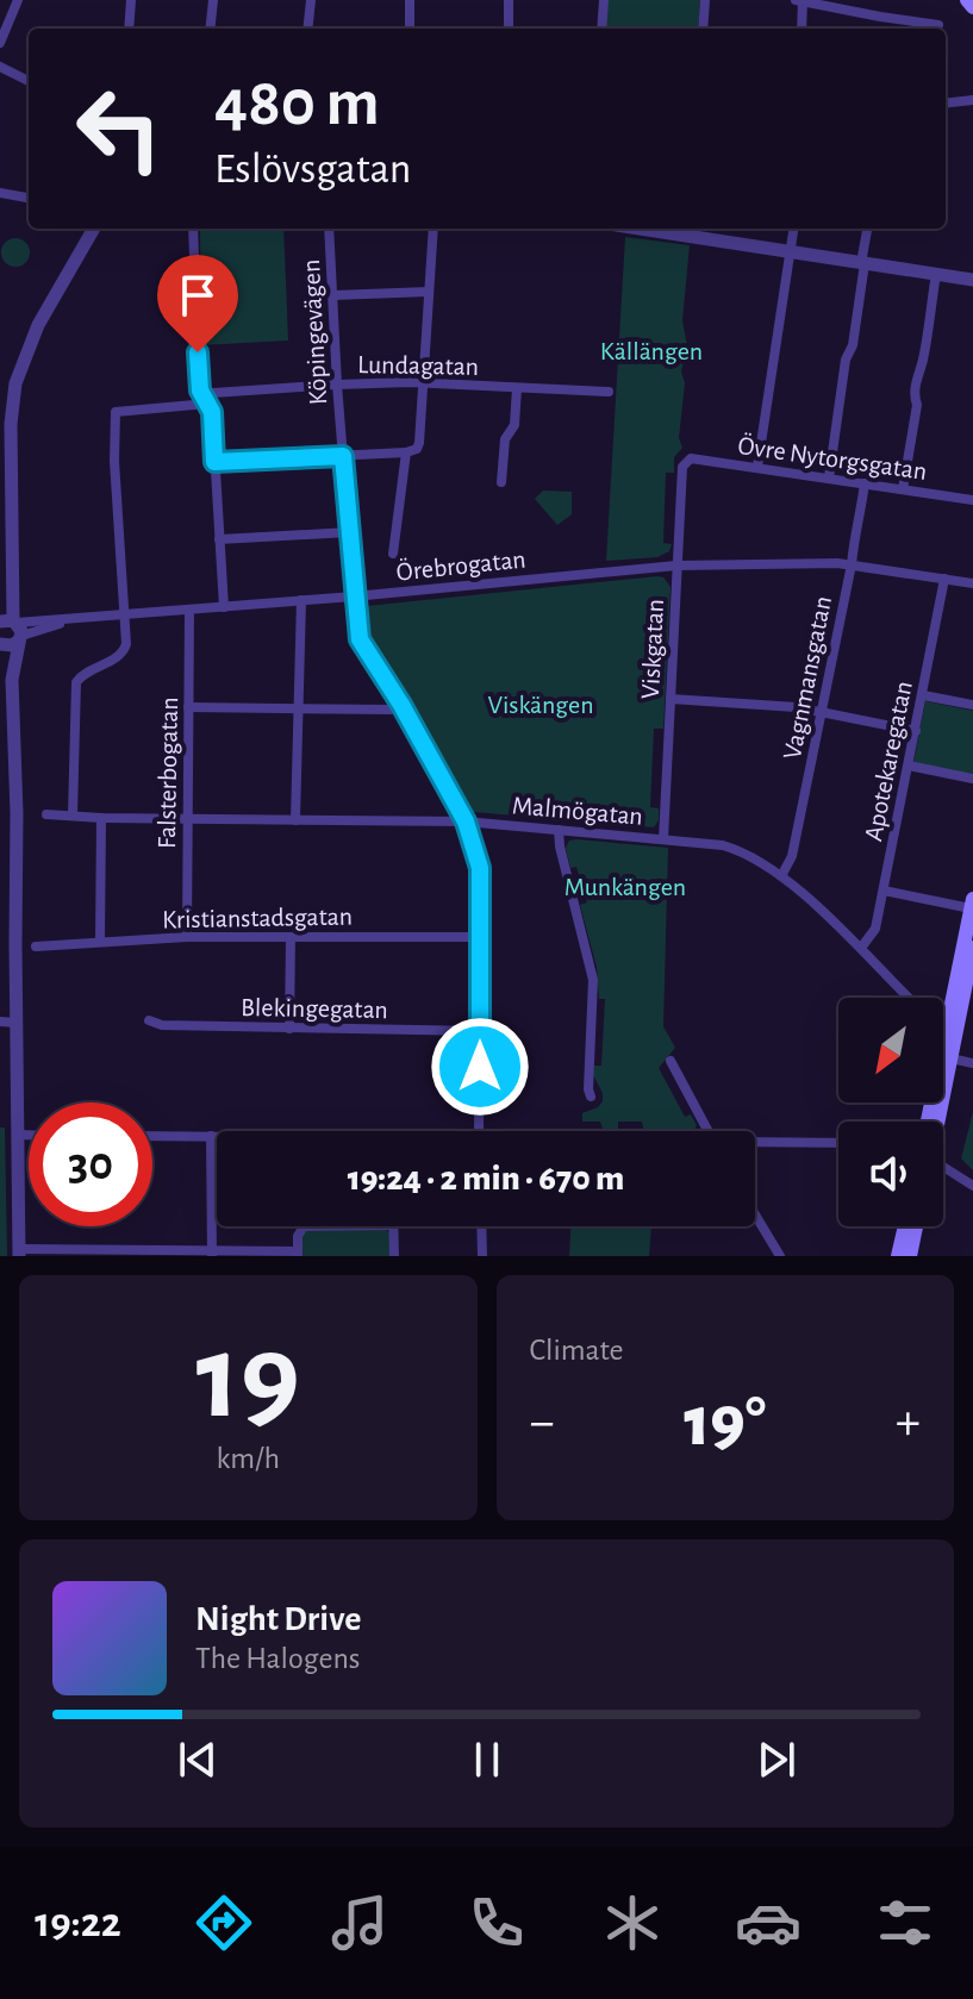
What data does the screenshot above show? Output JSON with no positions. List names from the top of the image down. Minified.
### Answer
{"streets":{"street":["Köpingevägen","Lundagatan","Övre Nytorgsgatan","Örebrogatan","Viskgatan","Vagnmansgatan","Apotekaregatan","Falsterbogatan","Malmögatan","Kristianstadsgatan","Blekingegatan"]},"crossings":[["Köpingevägen","Lundagatan"],["Köpingevägen","Örebrogatan"],["Köpingevägen","Malmögatan"],["Köpingevägen","Kristianstadsgatan"],["Köpingevägen","Blekingegatan"],["Lundagatan","Örebrogatan"],["Övre Nytorgsgatan","Viskgatan"],["Övre Nytorgsgatan","Vagnmansgatan"],["Örebrogatan","Viskgatan"],["Örebrogatan","Vagnmansgatan"],["Örebrogatan","Apotekaregatan"],["Örebrogatan","Falsterbogatan"],["Viskgatan","Malmögatan"],["Vagnmansgatan","Malmögatan"],["Apotekaregatan","Malmögatan"],["Falsterbogatan","Malmögatan"],["Falsterbogatan","Kristianstadsgatan"]],"parks":["Källängen","Viskängen","Munkängen"],"north":"bottom left","page":{"turn":["480 m","Eslövsgatan"],"limit":"30","trip":"19:24 · 2 min · 670 m","tile":[["19","km/h"],"Climate"],"heat":["−","19°","+"],"song":["Night Drive","The Halogens"],"tabs":"19:22"}}
